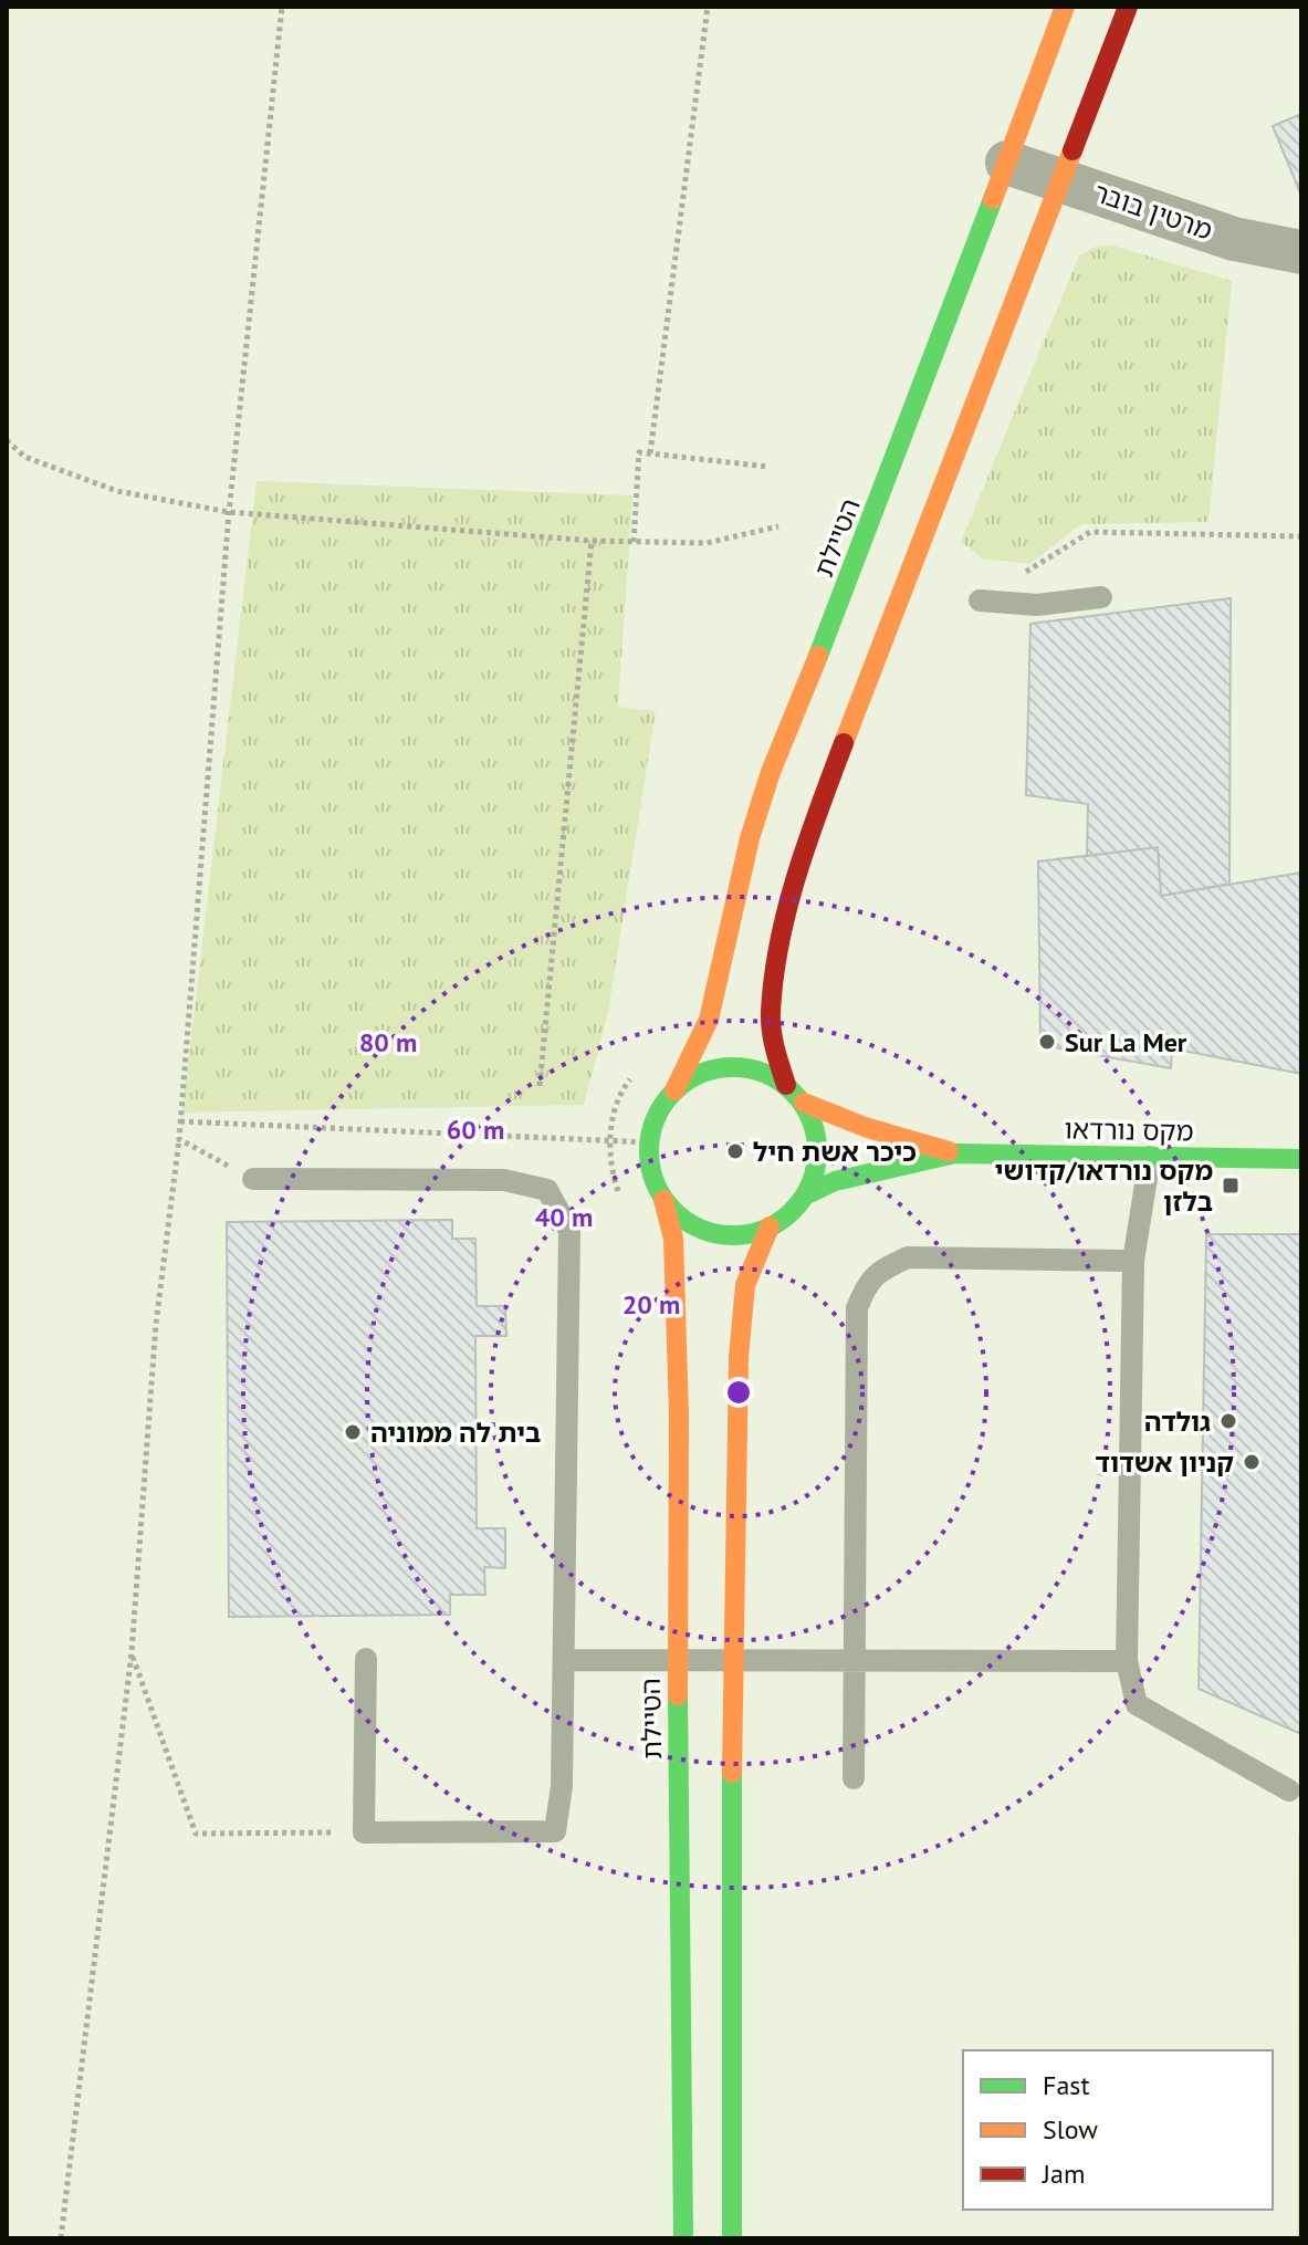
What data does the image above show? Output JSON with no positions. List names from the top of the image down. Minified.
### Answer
{"streets":{"main road":["הטיילת","מקס נורדאו"],"street":["מרטין בובר"]},"crossings":[["מרטין בובר","הטיילת"],["הטיילת","מקס נורדאו"]],"places":{"other":["Sur La Mer","כיכר אשת חיל","גולדה","בית לה ממוניה","קניון אשדוד"],"transit":["מקס נורדאו/קדושי בלזן"]},"legend":["Fast","Slow","Jam"],"rings":["80 m","60 m","40 m","20 m"]}
